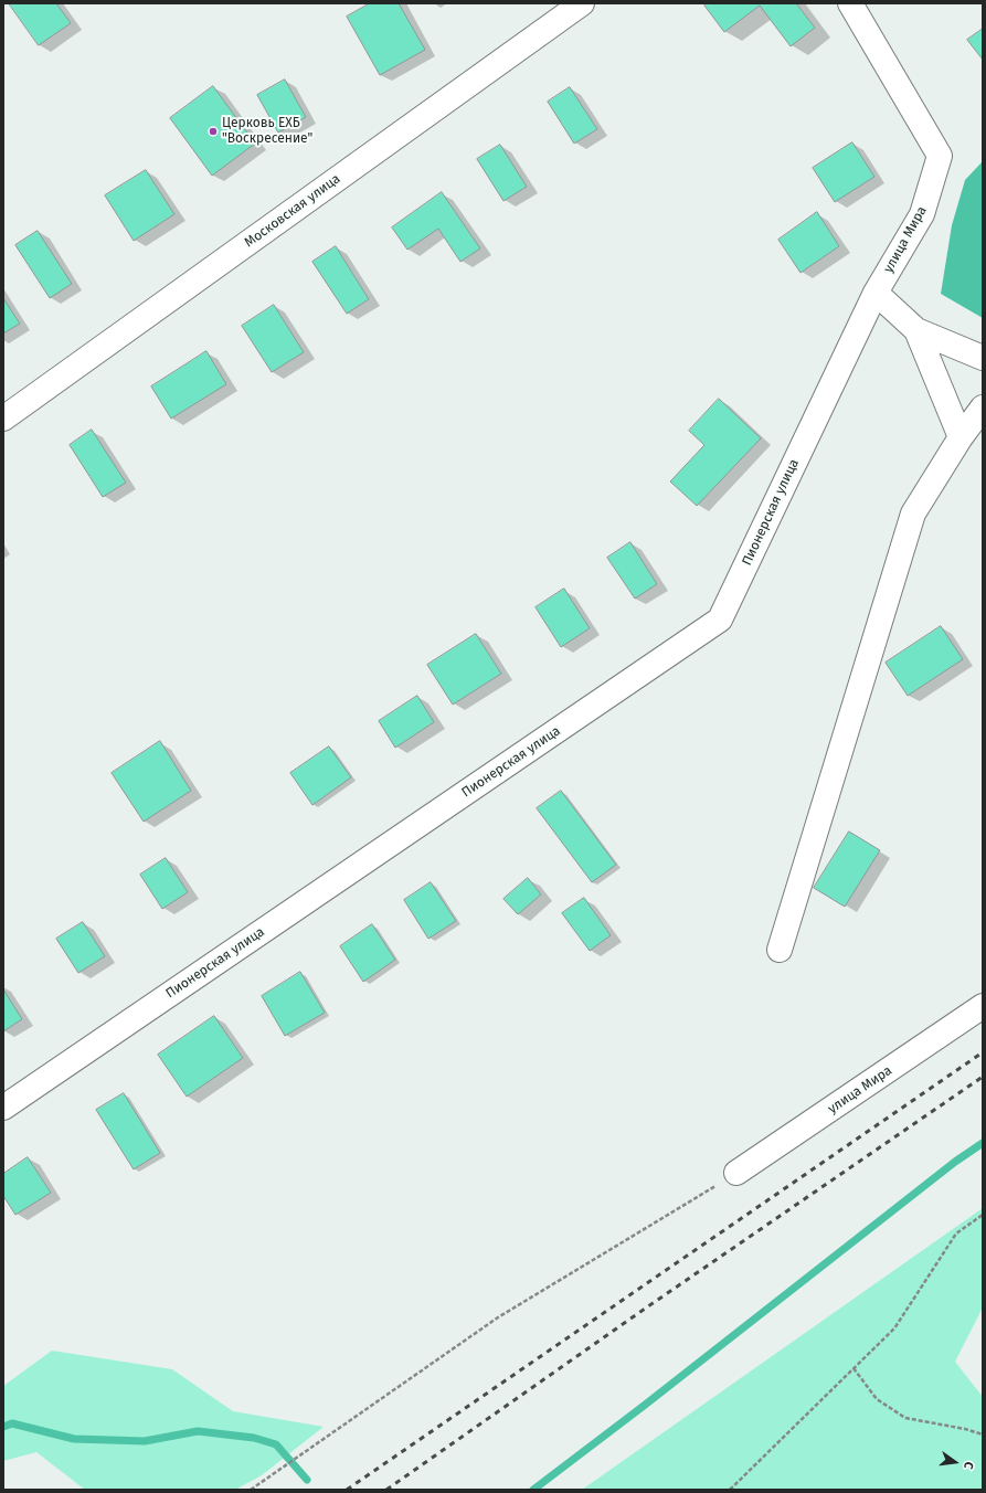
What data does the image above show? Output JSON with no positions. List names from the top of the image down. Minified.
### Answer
{"streets":{"street":["Московская улица","улица Мира","Пионерская улица"]},"crossings":[["улица Мира","Пионерская улица"]],"places":["Церковь ЕХБ \"Воскресение\""],"north":"right"}
